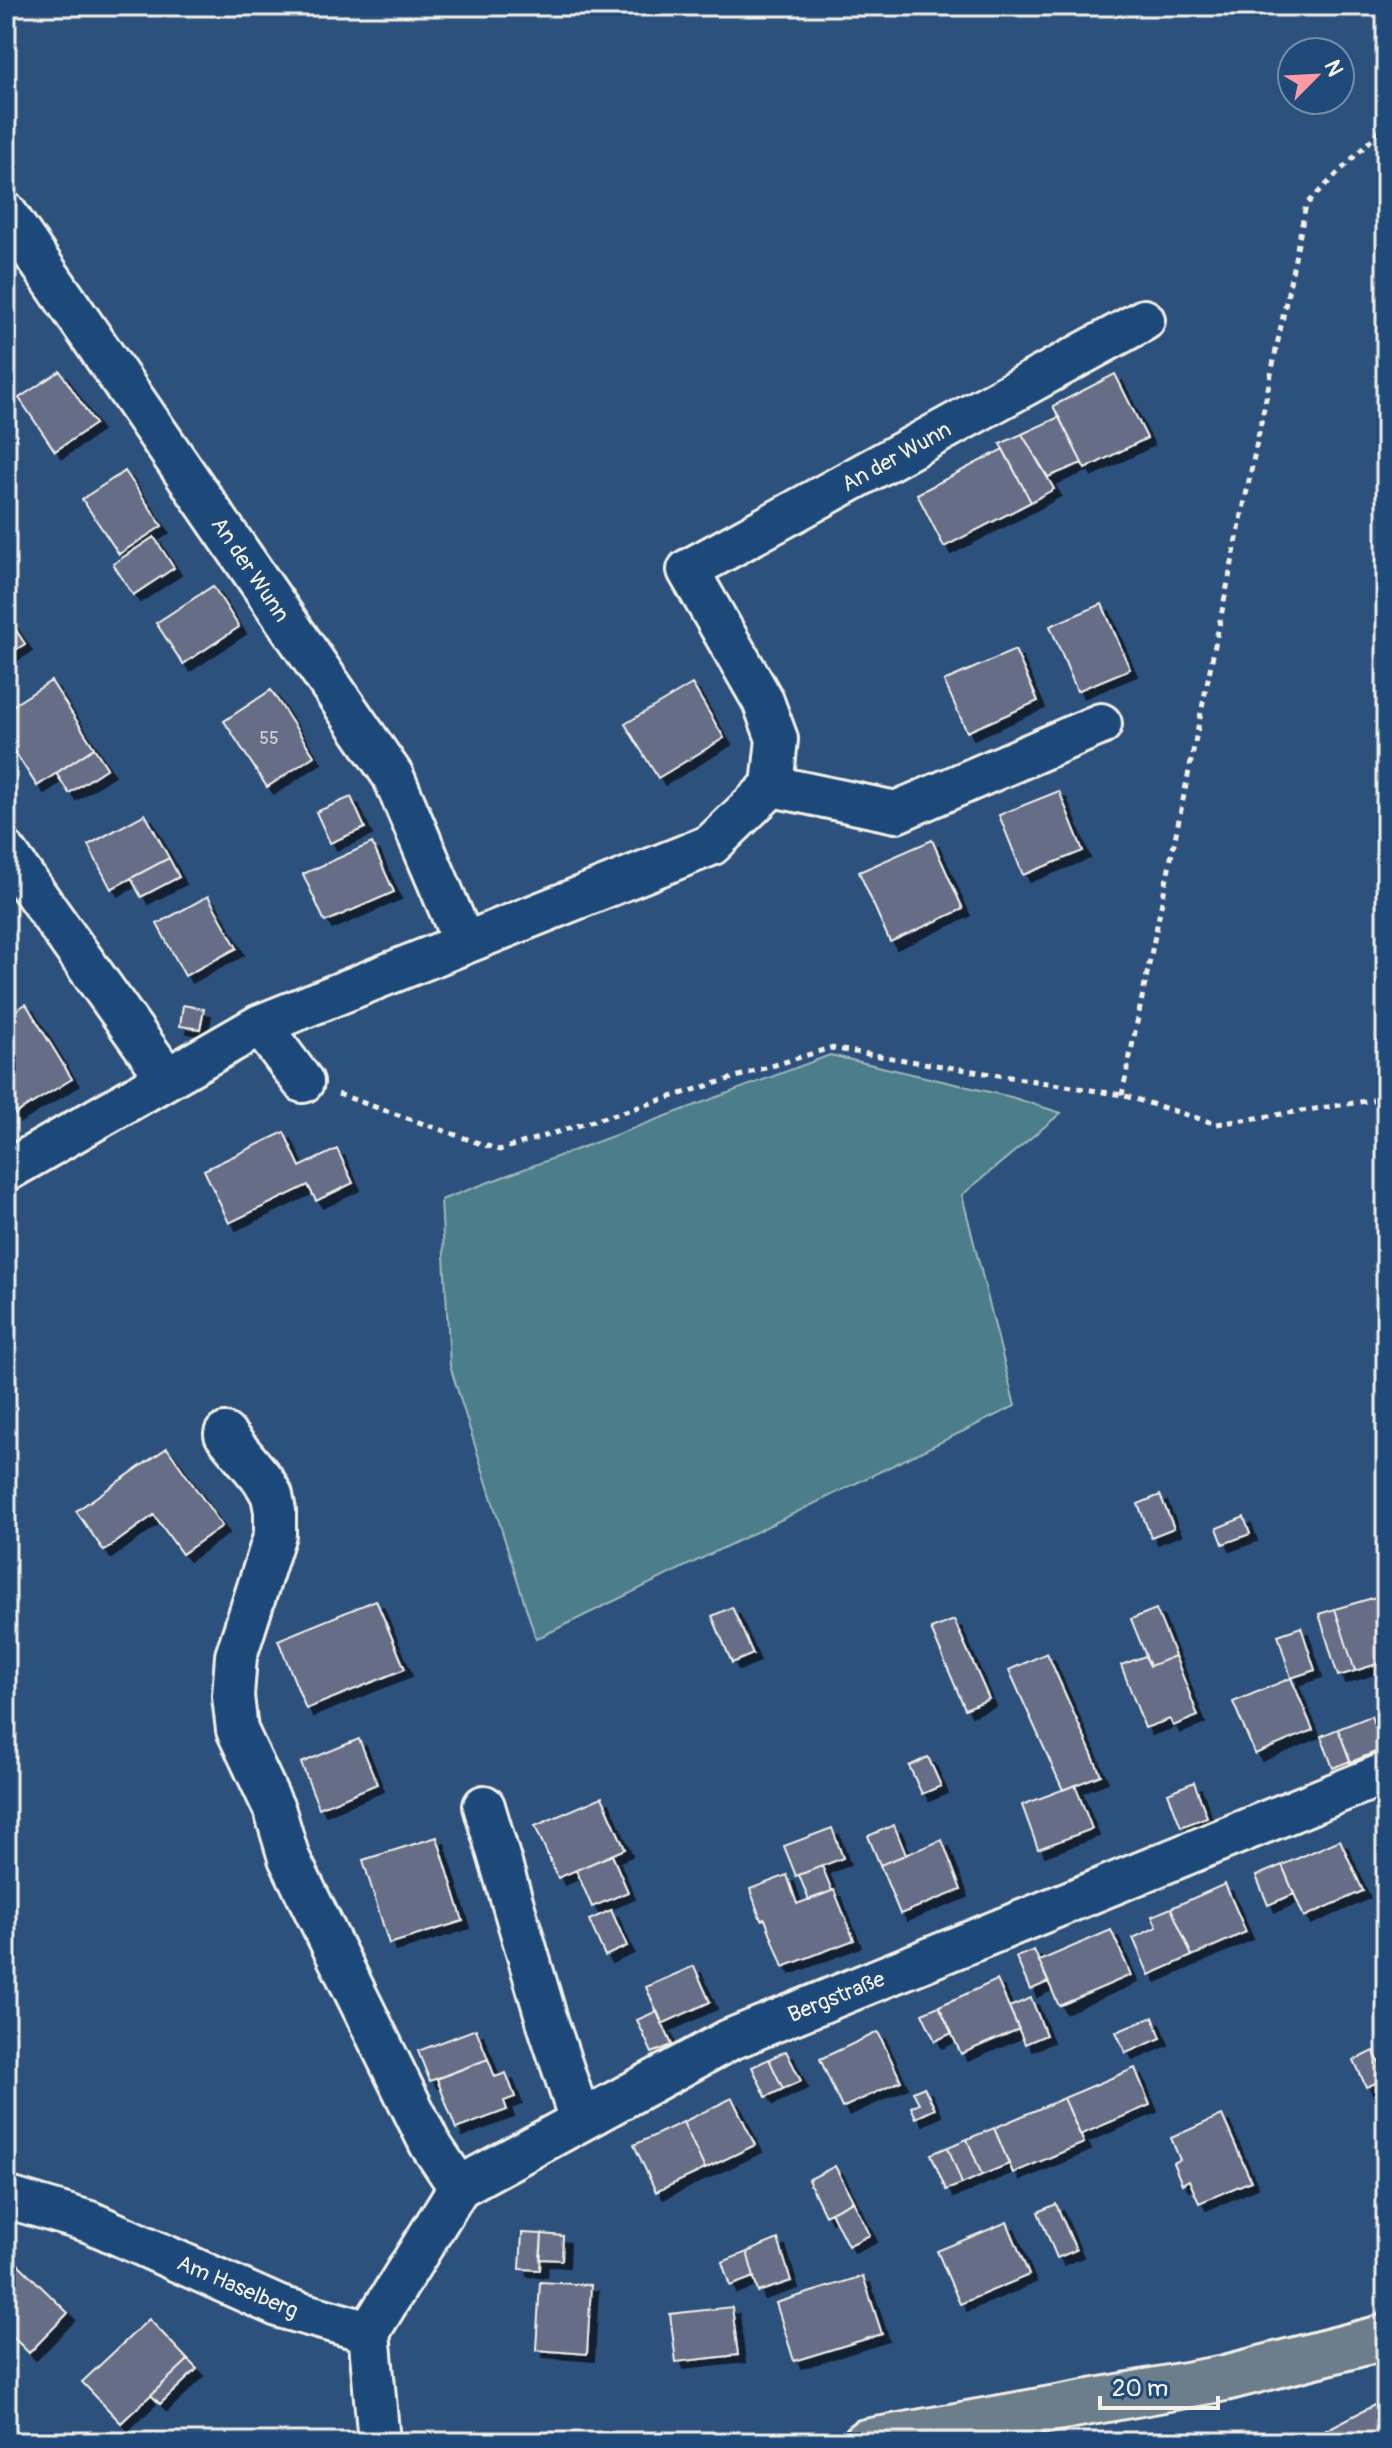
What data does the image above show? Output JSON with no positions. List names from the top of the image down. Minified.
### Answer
{"streets":{"street":["An der Wunn","Bergstraße","Am Haselberg"]},"crossings":[["Bergstraße","Am Haselberg"]],"house_numbers":["55"],"scale_bar":"20 m","north":"top right"}
